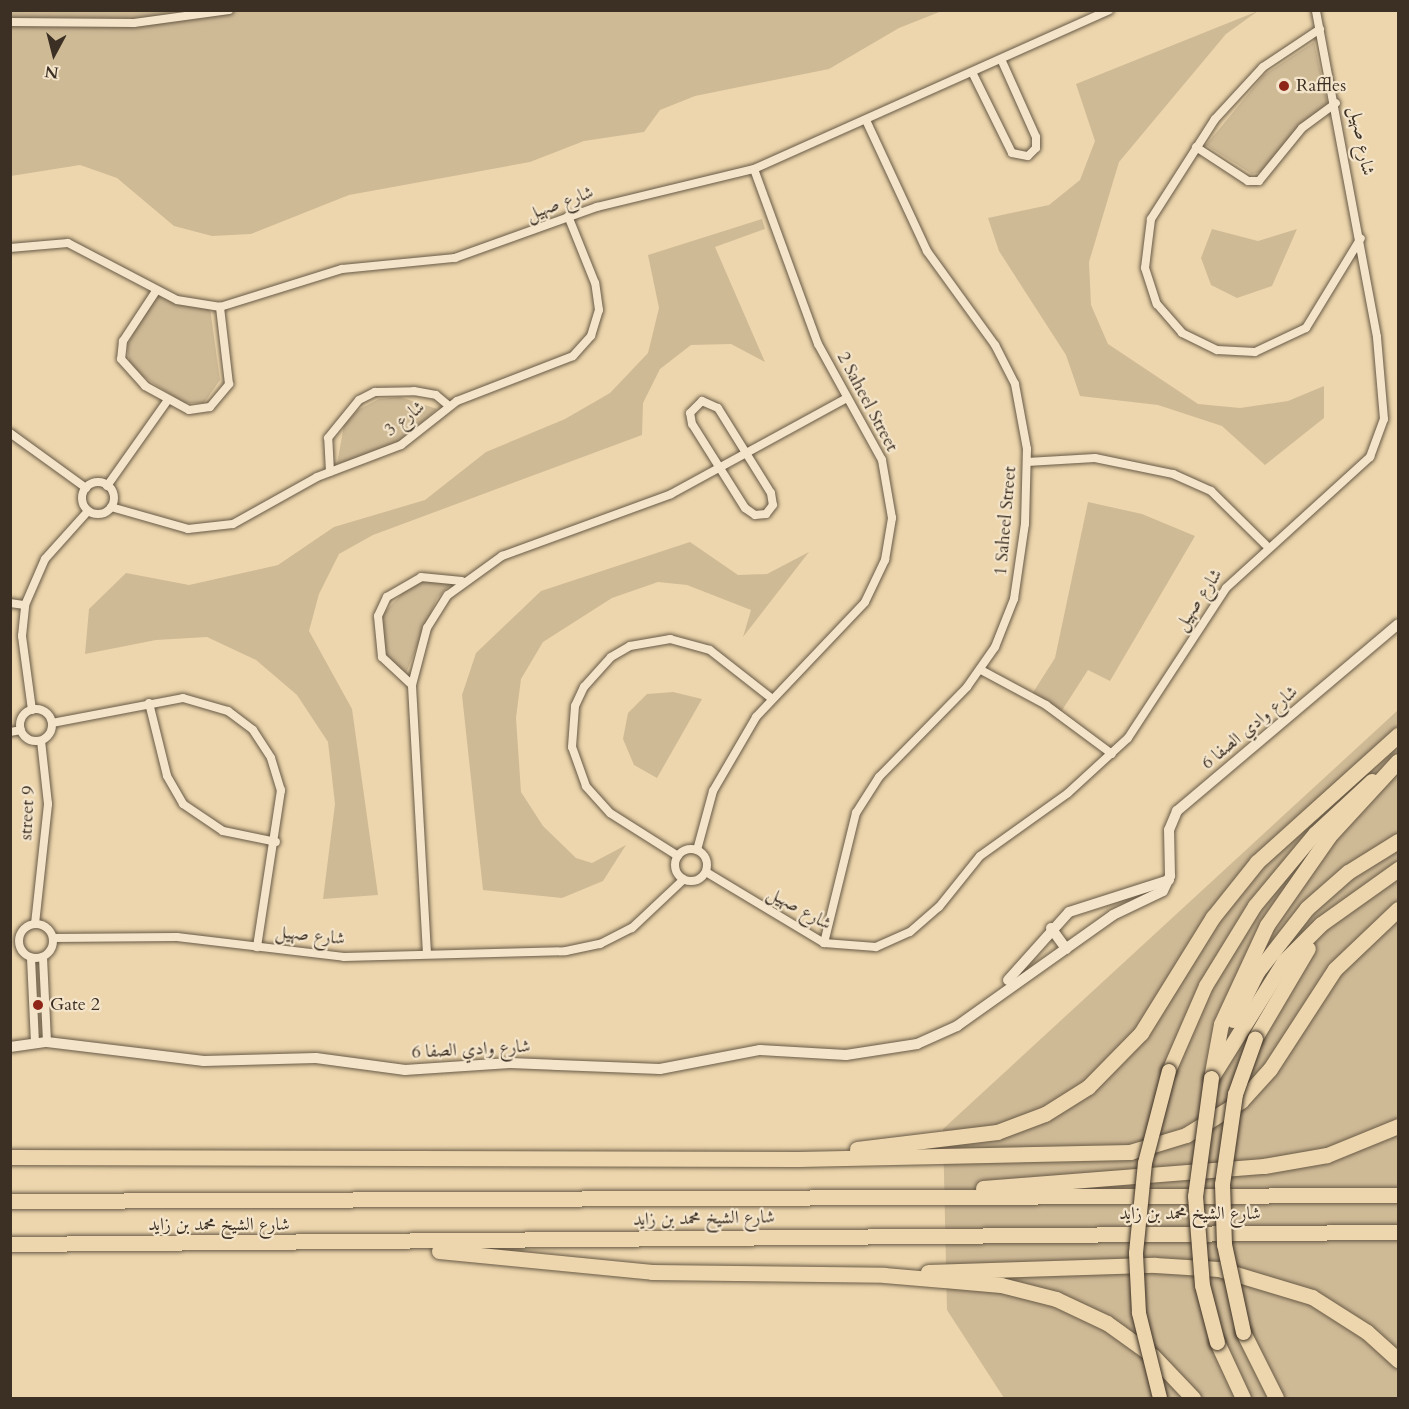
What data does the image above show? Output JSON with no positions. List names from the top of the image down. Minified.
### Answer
{"streets":{"highway":["شارع الشيخ محمد بن زايد"],"street":["شارع صهيل","2 Saheel Street","3 شارع","1 Saheel Street","شارع وادي الصفا 6","street 9"]},"crossings":[["شارع صهيل","2 Saheel Street"],["شارع صهيل","3 شارع"],["شارع صهيل","1 Saheel Street"],["شارع صهيل","street 9"]],"places":["Raffles","Gate 2"],"north":"bottom"}
